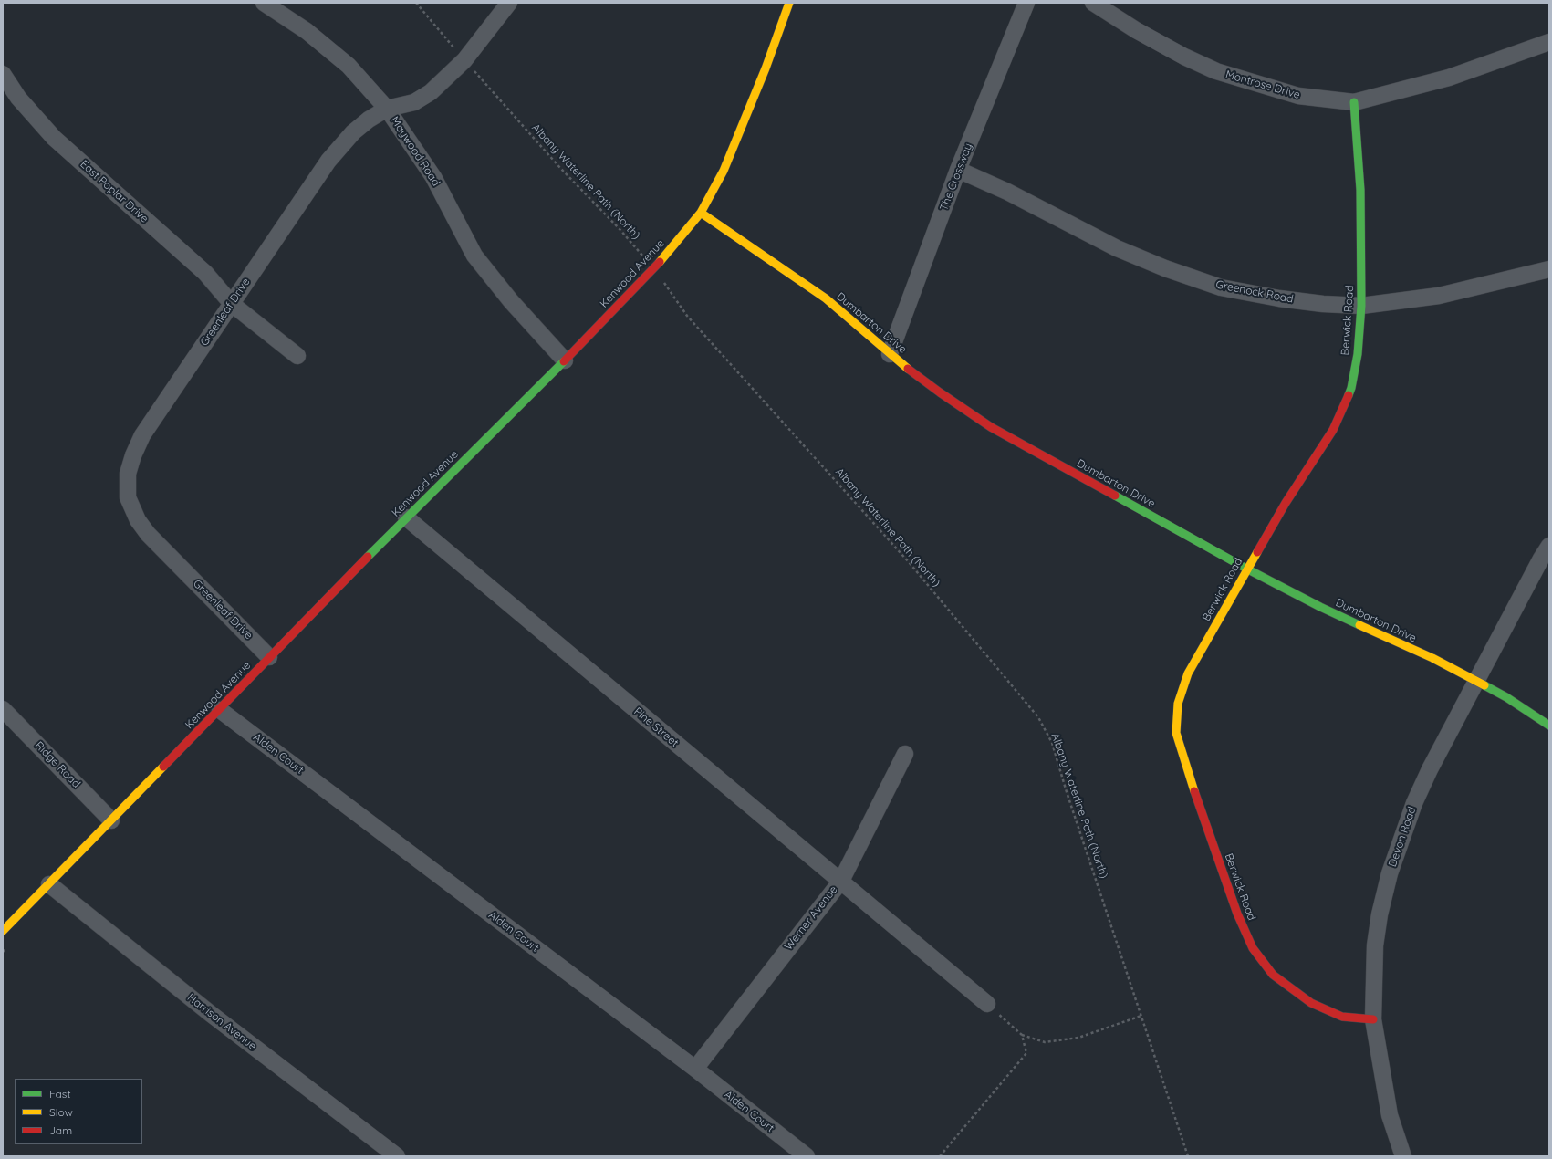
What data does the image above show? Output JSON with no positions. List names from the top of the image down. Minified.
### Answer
{"streets":{"street":["Montrose Drive","Maywood Road","The Crossway","East Poplar Drive","Kenwood Avenue","Greenock Road","Greenleaf Drive","Berwick Road","Dumbarton Drive","Pine Street","Alden Court","Ridge Road","Devon Road","Werner Avenue","Harrison Avenue"],"path":["Albany Waterline Path (North)"]},"crossings":[["Montrose Drive","Berwick Road"],["Maywood Road","Kenwood Avenue"],["Maywood Road","Greenleaf Drive"],["The Crossway","Greenock Road"],["The Crossway","Dumbarton Drive"],["Albany Waterline Path (North)","Kenwood Avenue"],["Albany Waterline Path (North)","Greenleaf Drive"],["East Poplar Drive","Greenleaf Drive"],["Kenwood Avenue","Greenleaf Drive"],["Kenwood Avenue","Dumbarton Drive"],["Kenwood Avenue","Pine Street"],["Kenwood Avenue","Alden Court"],["Kenwood Avenue","Ridge Road"],["Kenwood Avenue","Harrison Avenue"],["Greenock Road","Berwick Road"],["Berwick Road","Dumbarton Drive"],["Berwick Road","Devon Road"],["Dumbarton Drive","Devon Road"],["Pine Street","Werner Avenue"],["Alden Court","Werner Avenue"]],"legend":["Fast","Slow","Jam"]}
